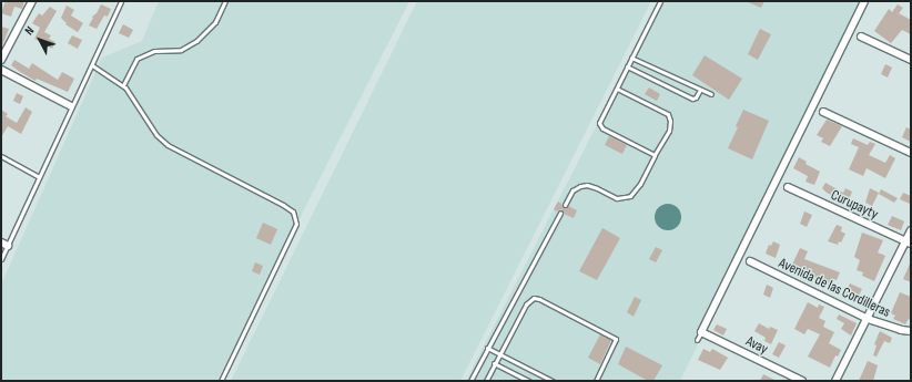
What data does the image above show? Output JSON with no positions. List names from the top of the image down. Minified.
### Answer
{"streets":{"street":["Curupayty","Avenida de las Cordilleras","Avay"]},"north":"top left"}
